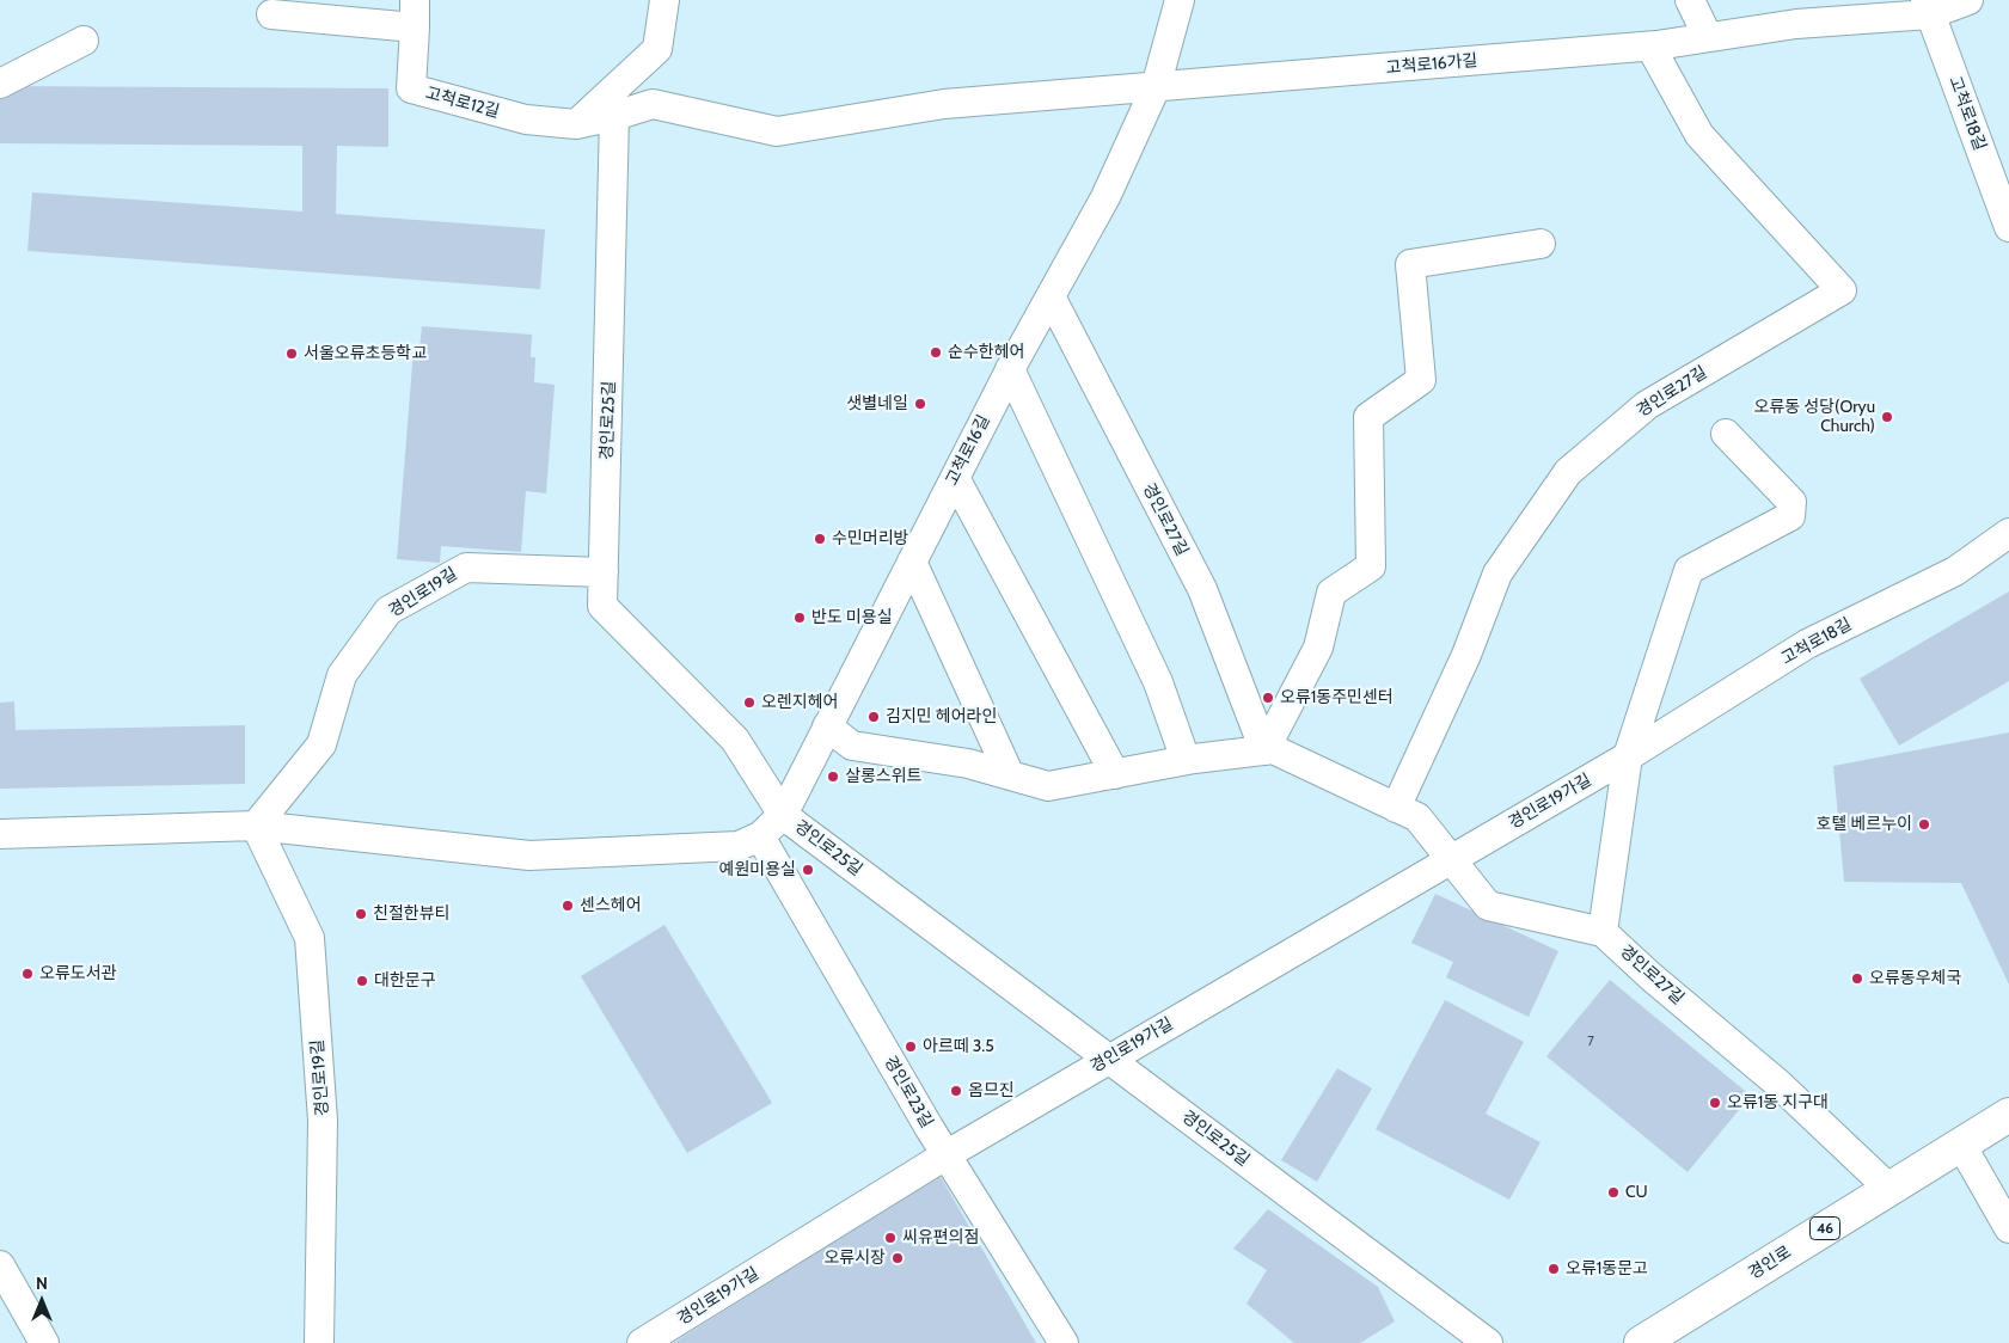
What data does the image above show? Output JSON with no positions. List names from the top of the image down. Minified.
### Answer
{"streets":{"main road":["46","경인로"],"street":["고척로16가길","고척로12길","고척로18길","경인로27길","경인로25길","고척로16길","경인로19길","경인로19가길","경인로23길"]},"crossings":[["고척로16가길","고척로18길"],["고척로16가길","경인로27길"],["고척로16가길","고척로16길"],["고척로12길","경인로25길"],["고척로18길","경인로19가길"],["경인로27길","고척로16길"],["경인로27길","경인로"],["경인로25길","고척로16길"],["경인로25길","경인로19길"],["경인로25길","경인로19가길"],["고척로16길","경인로23길"],["경인로19가길","경인로23길"]],"places":["순수한헤어","서울오류초등학교","샛별네일","오류동 성당(Oryu Church)","수민머리방","반도 미용실","오류1동주민센터","오렌지헤어","김지민 헤어라인","살롱스위트","호텔 베르누이","예원미용실","센스헤어","친절한뷰티","오류도서관","오류동우체국","대한문구","아르떼 3.5","옴므진","오류1동 지구대","CU","씨유편의점","오류시장","오류1동문고"],"house_numbers":["7"],"north":"top"}
